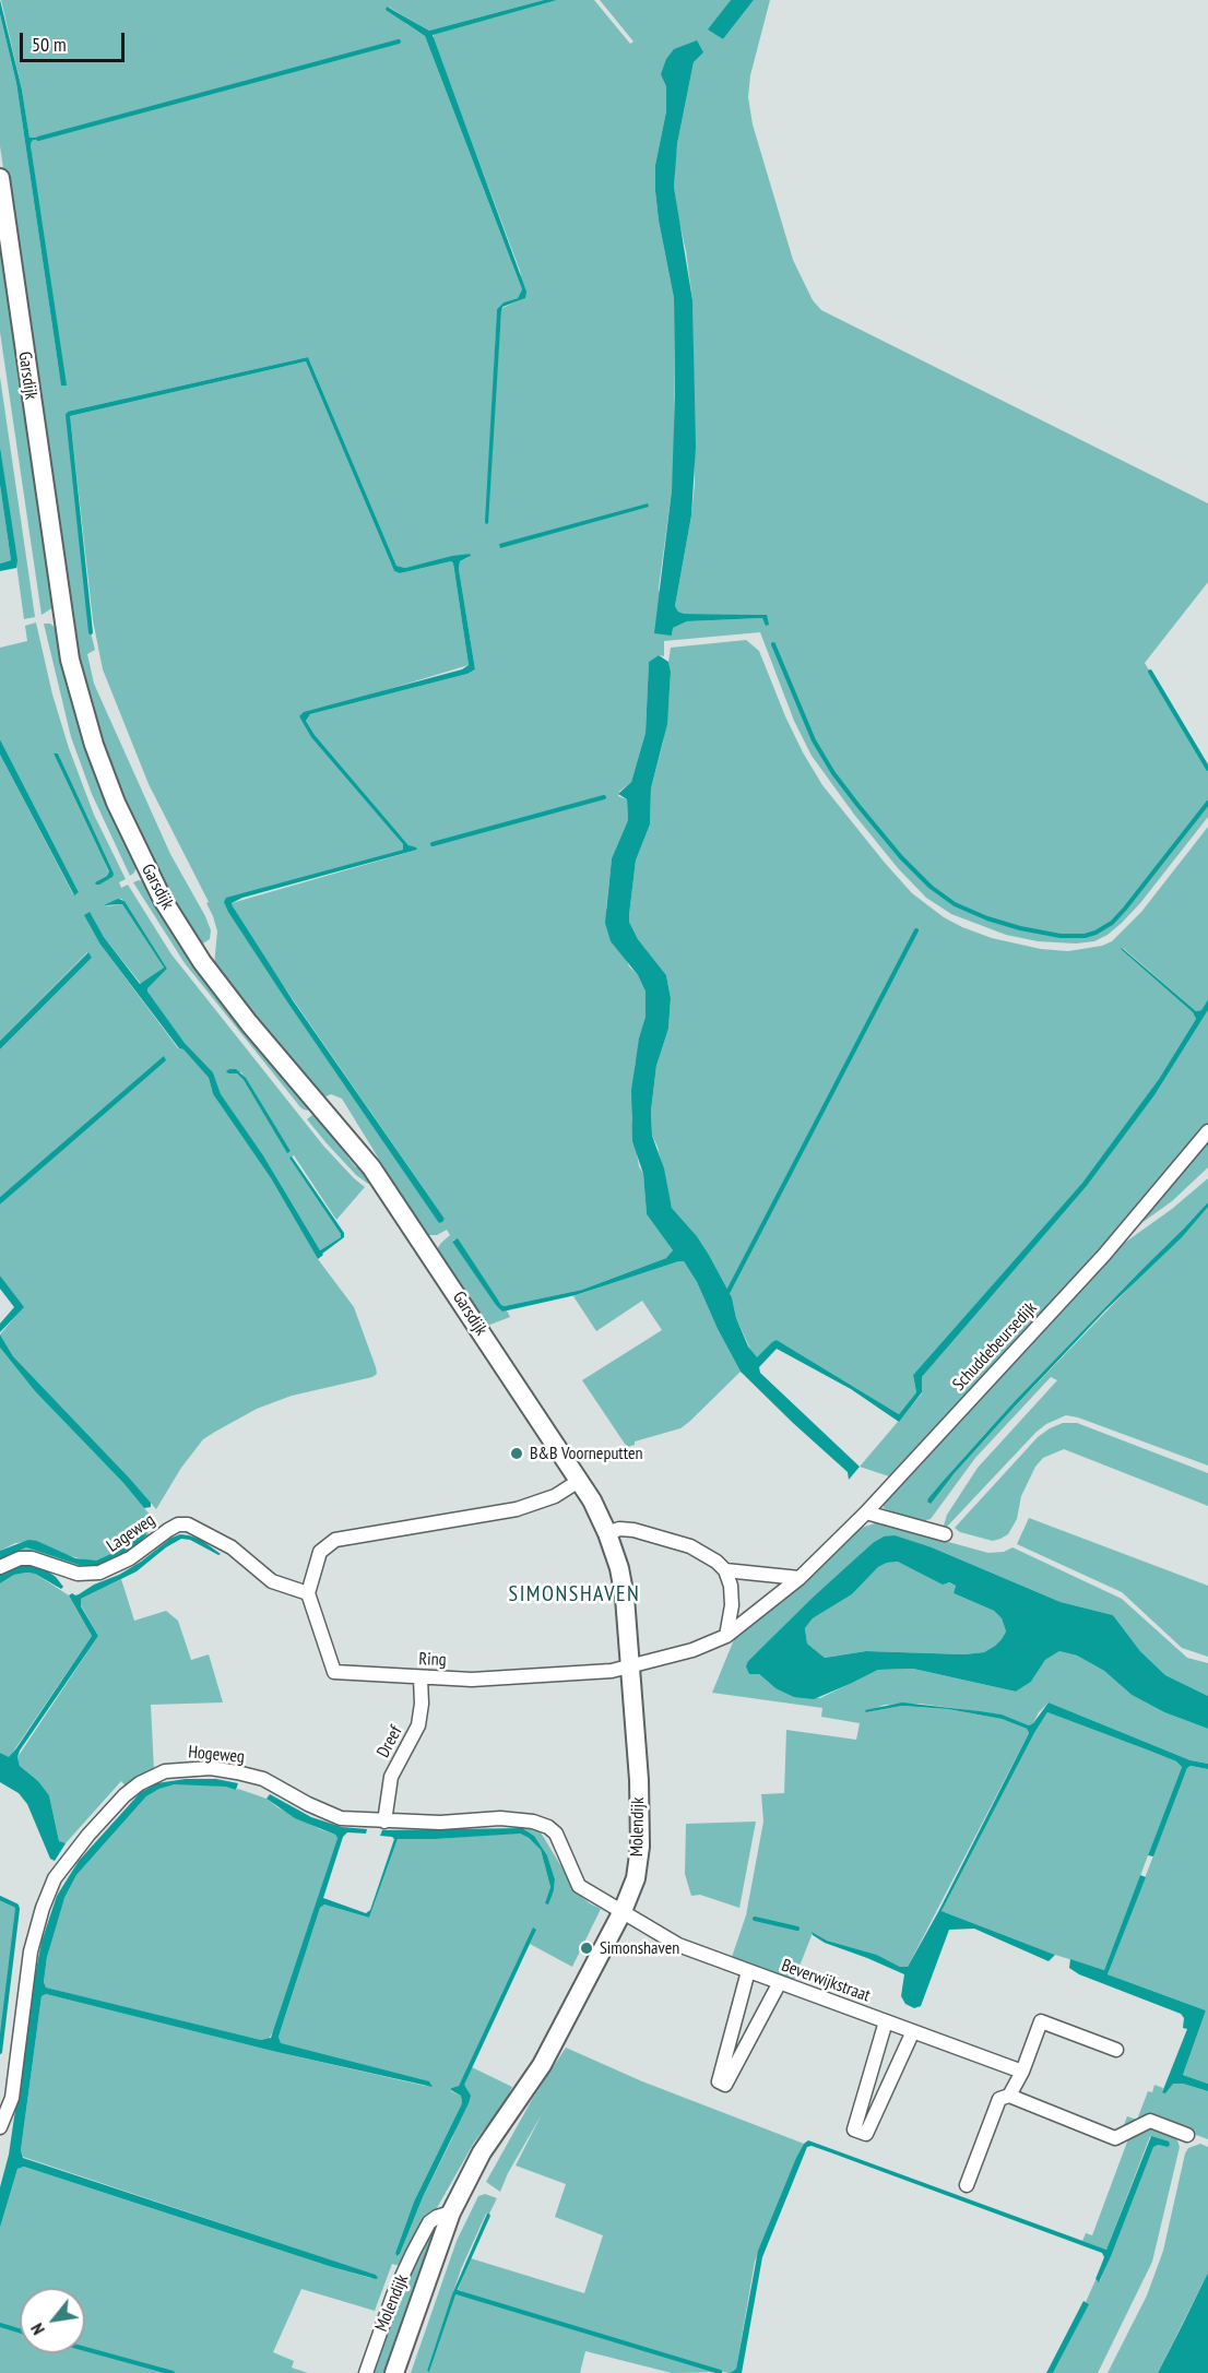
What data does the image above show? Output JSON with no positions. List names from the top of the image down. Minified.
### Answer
{"streets":{"main road":["Garsdijk","Molendijk"],"street":["Schuddebeursedijk","Lageweg","Ring","Dreef","Hogeweg","Beverwijkstraat"]},"crossings":[["Garsdijk","Molendijk"],["Schuddebeursedijk","Ring"],["Lageweg","Ring"],["Ring","Dreef"],["Ring","Molendijk"],["Dreef","Hogeweg"],["Hogeweg","Molendijk"],["Hogeweg","Beverwijkstraat"],["Molendijk","Beverwijkstraat"]],"districts":["SIMONSHAVEN"],"places":["B&B Voorneputten","Simonshaven"],"scale_bar":"50 m","north":"bottom left"}
